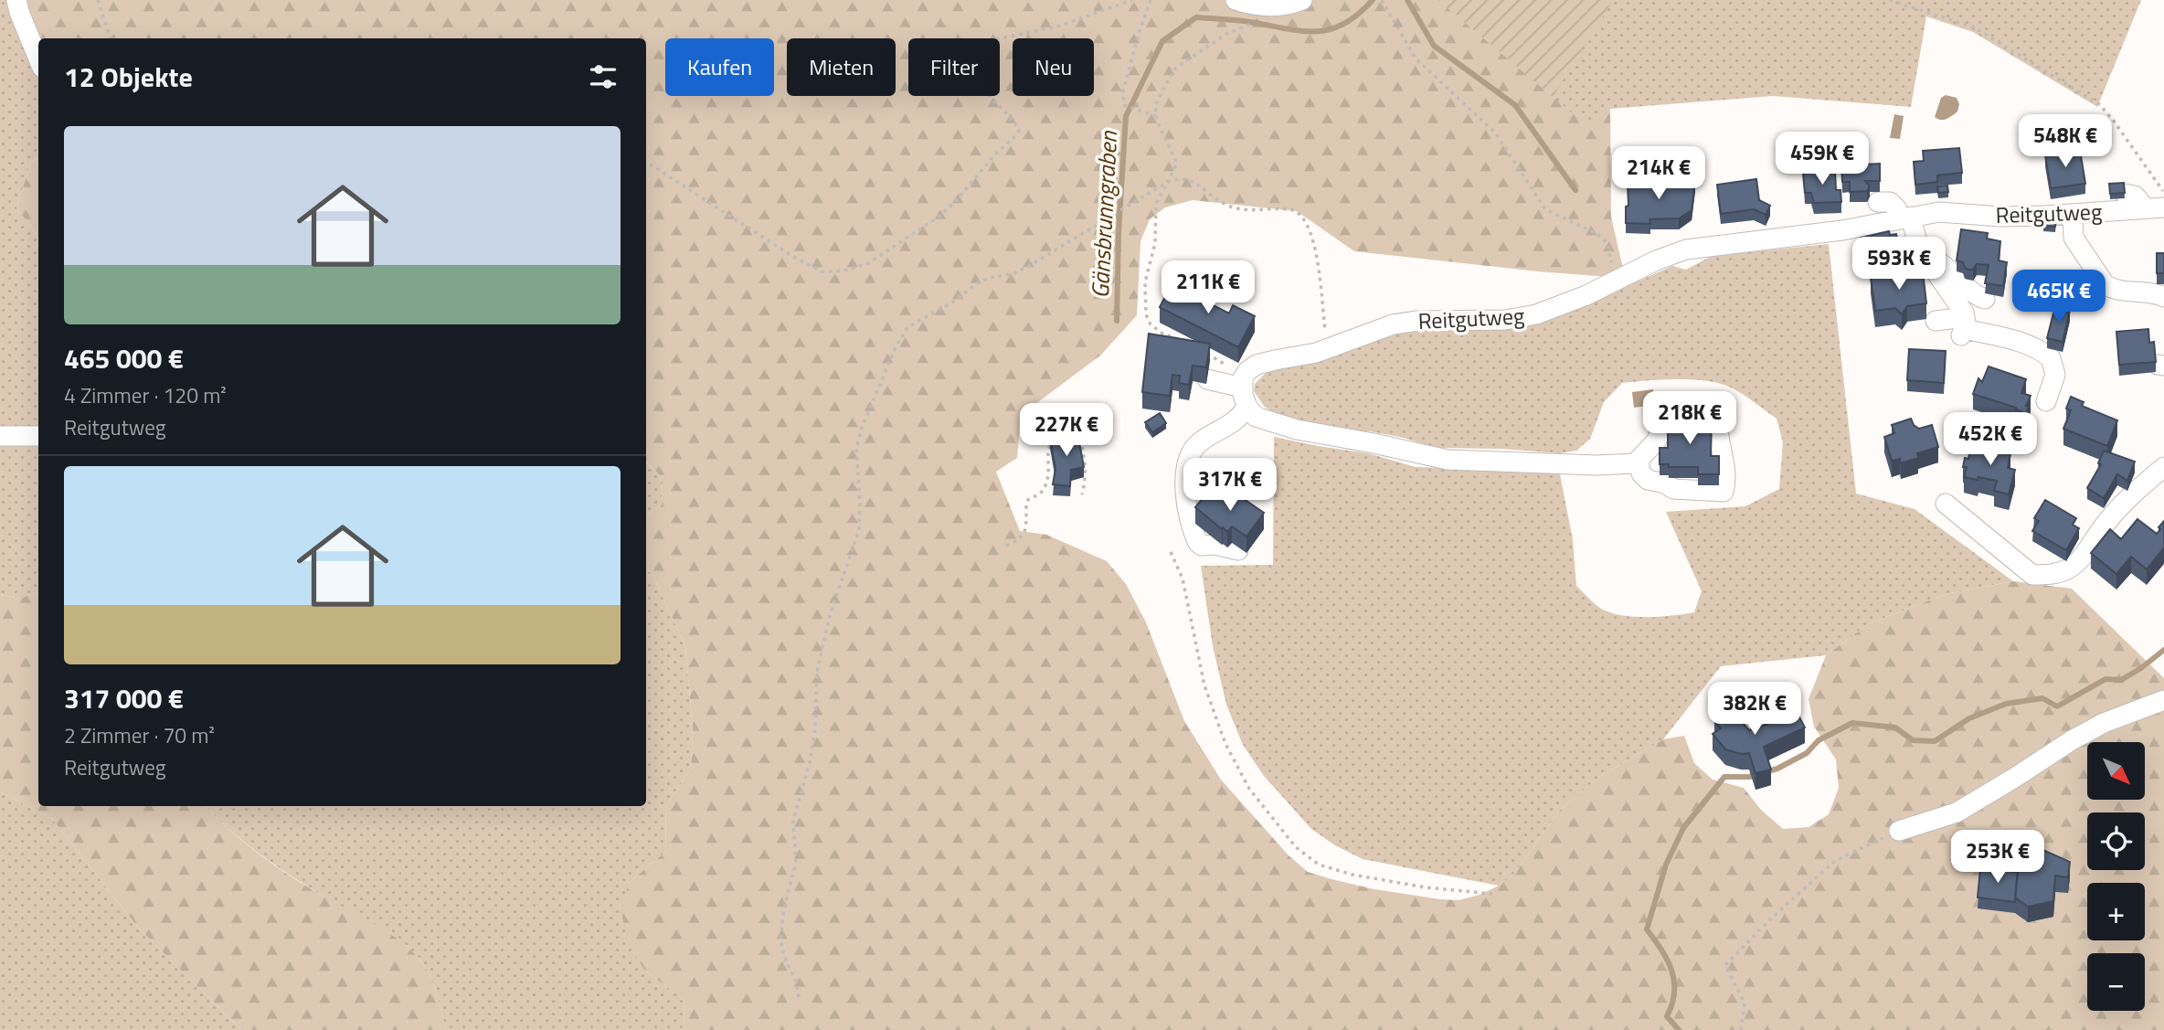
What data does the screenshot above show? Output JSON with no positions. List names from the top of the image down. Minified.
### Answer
{"streets":{"street":["Reitgutweg"]},"water":["Gänsbrunngraben"],"north":"bottom right","page":{"chip":["Kaufen","Mieten","Filter","Neu"],"heading":"12 Objekte","price":["548K €","459K €","214K €","593K €","211K €","465K €","218K €","227K €","452K €","317K €","382K €","253K €"],"list":[{"name":"465 000 €","note":"4 Zimmer · 120 m² · Reitgutweg"},{"name":"317 000 €","note":"2 Zimmer · 70 m² · Reitgutweg"}],"map_buttons":["+","−"]}}
